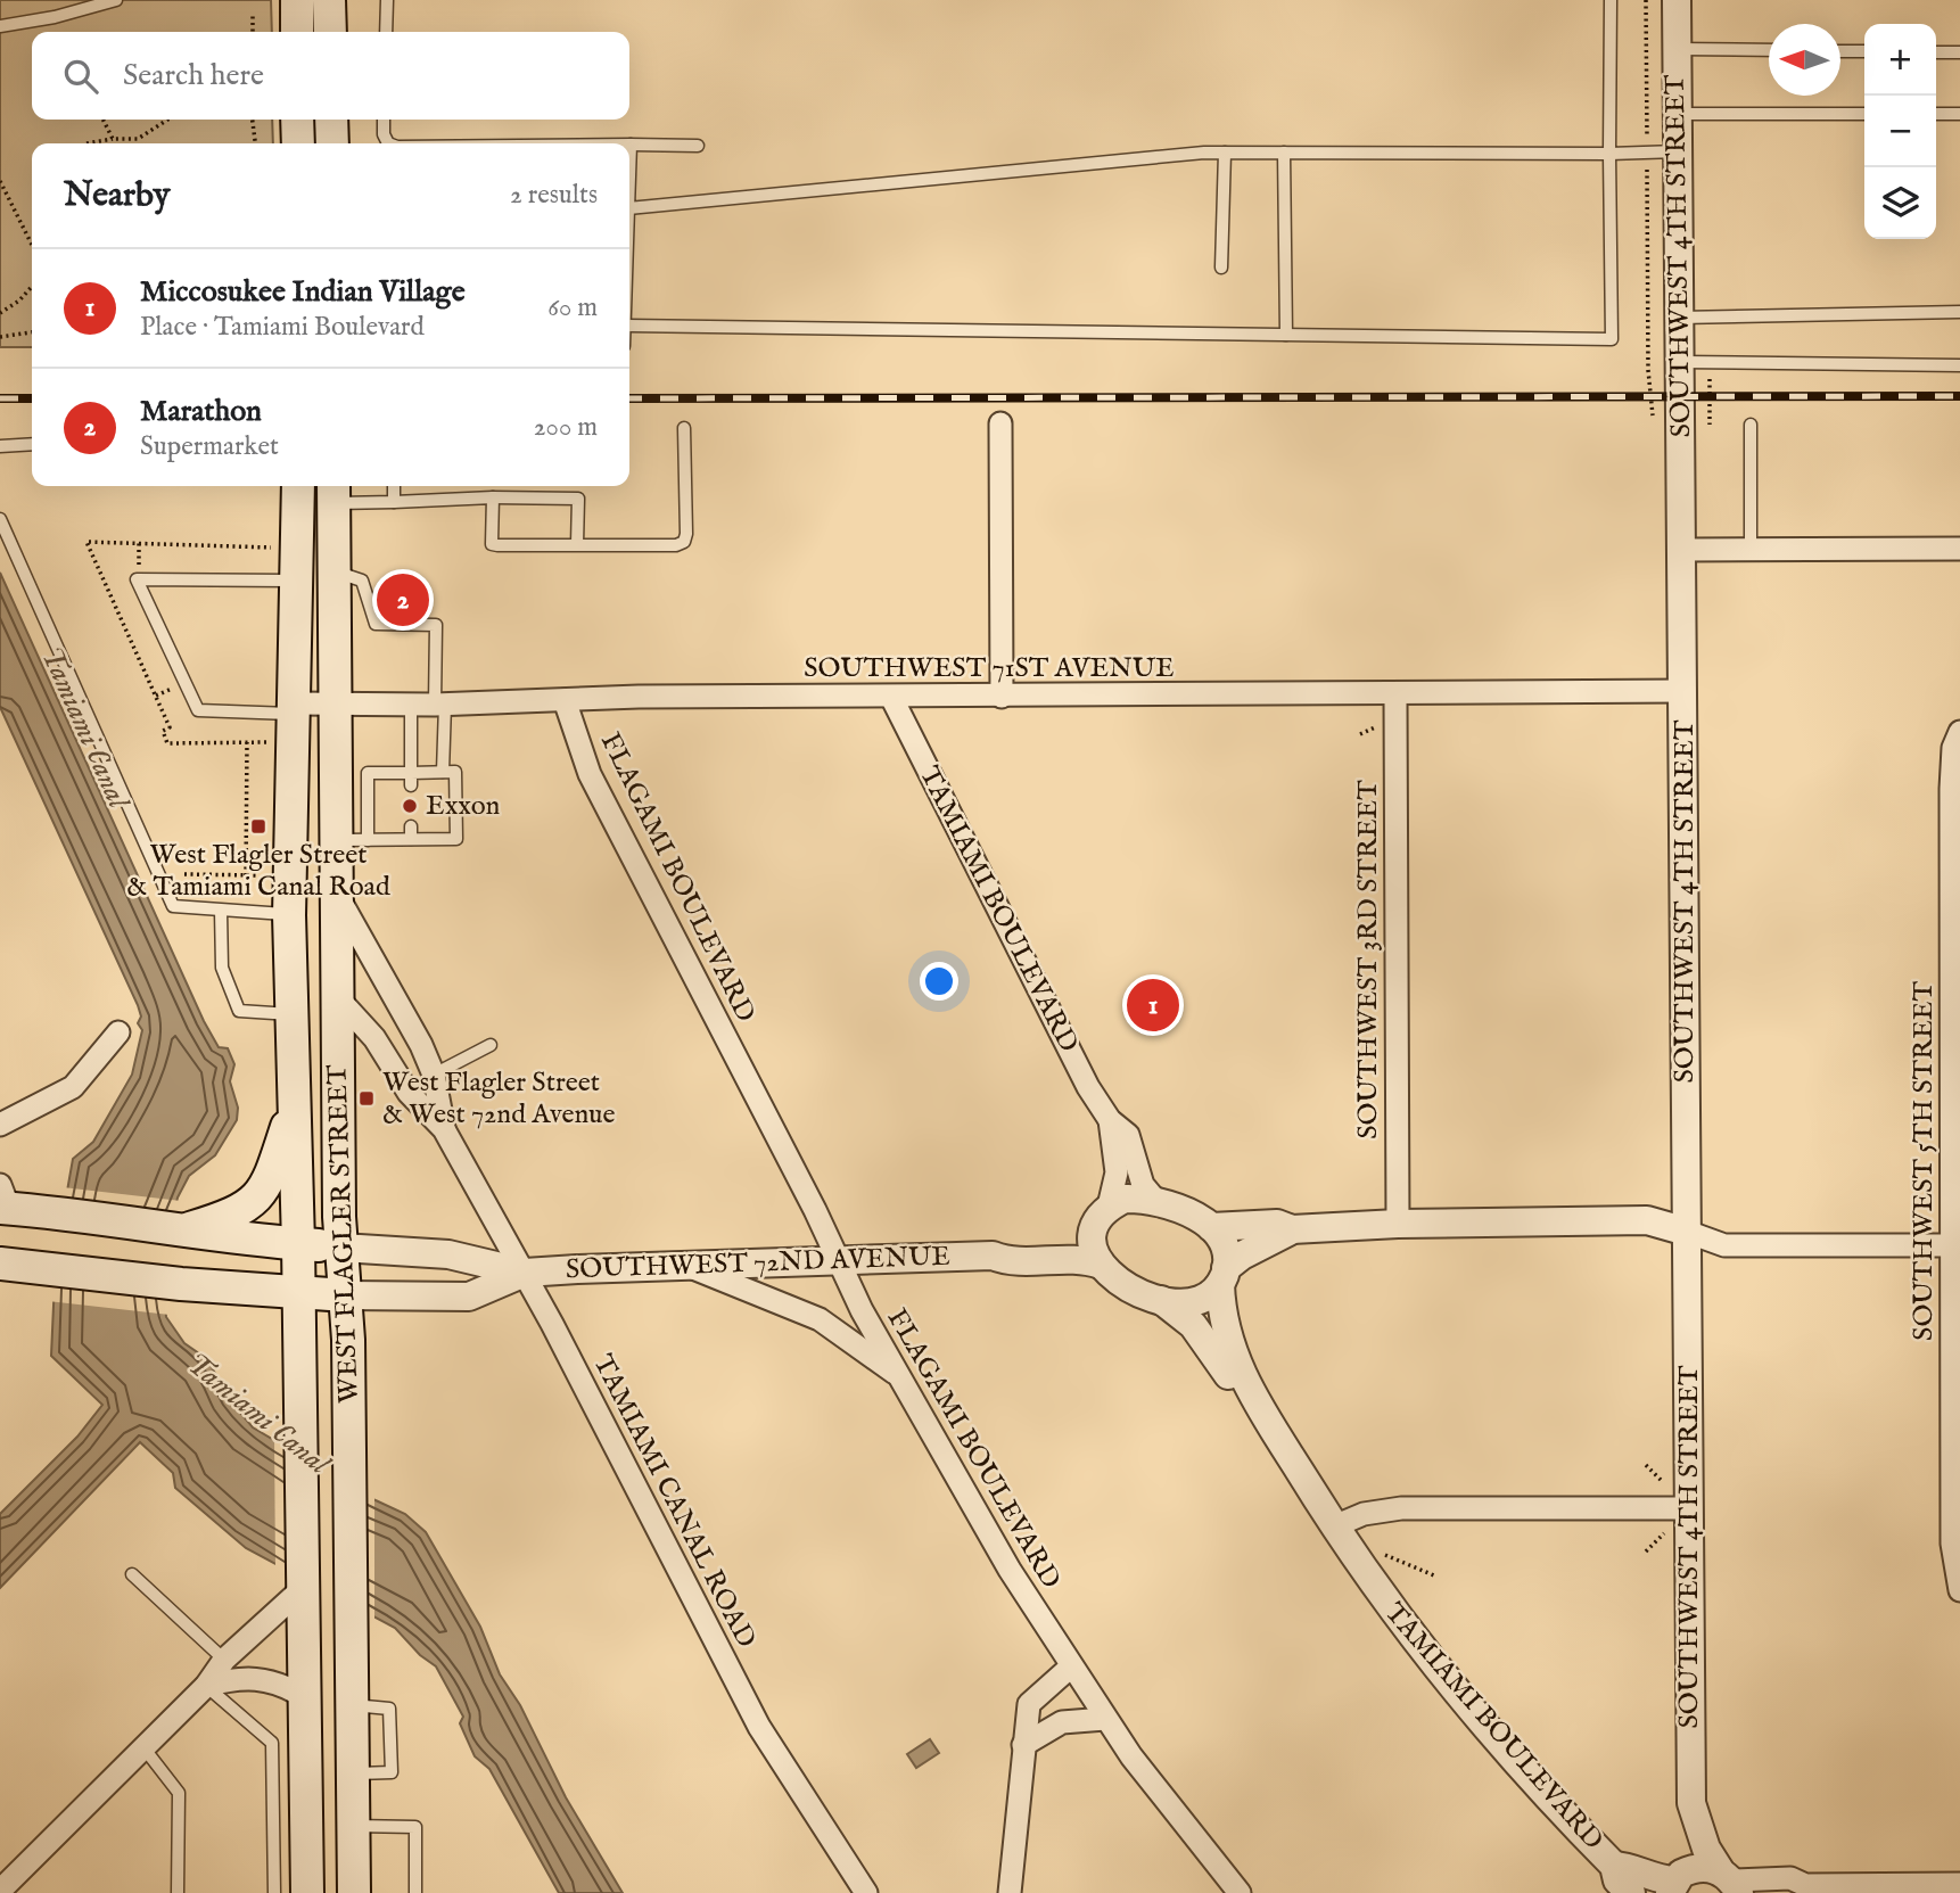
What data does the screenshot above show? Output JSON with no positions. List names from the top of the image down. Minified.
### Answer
{"streets":{"main road":["WEST FLAGLER STREET"],"street":["SOUTHWEST 4TH STREET","SOUTHWEST 71ST AVENUE","FLAGAMI BOULEVARD","TAMIAMI BOULEVARD","SOUTHWEST 3RD STREET","SOUTHWEST 5TH STREET","SOUTHWEST 72ND AVENUE","TAMIAMI CANAL ROAD"]},"crossings":[["SOUTHWEST 4TH STREET","SOUTHWEST 71ST AVENUE"],["SOUTHWEST 4TH STREET","TAMIAMI BOULEVARD"],["SOUTHWEST 71ST AVENUE","FLAGAMI BOULEVARD"],["SOUTHWEST 71ST AVENUE","TAMIAMI BOULEVARD"],["SOUTHWEST 71ST AVENUE","SOUTHWEST 3RD STREET"],["SOUTHWEST 71ST AVENUE","WEST FLAGLER STREET"],["FLAGAMI BOULEVARD","SOUTHWEST 72ND AVENUE"],["TAMIAMI BOULEVARD","SOUTHWEST 72ND AVENUE"],["WEST FLAGLER STREET","SOUTHWEST 72ND AVENUE"],["WEST FLAGLER STREET","TAMIAMI CANAL ROAD"],["SOUTHWEST 72ND AVENUE","TAMIAMI CANAL ROAD"]],"water":["Tamiami Canal"],"places":{"other":["Exxon"],"transit":["West Flagler Street & Tamiami Canal Road","West Flagler Street & West 72nd Avenue"]},"north":"left","page":{"map_buttons":["+","−"],"search":"Search here","heading":["Nearby","2 results"],"list":[{"mark":"1","name":"Miccosukee Indian Village","note":"Place · Tamiami Boulevard","value":"60 m"},{"mark":"2","name":"Marathon","note":"Supermarket","value":"200 m"}],"pins":["2","1"]}}
